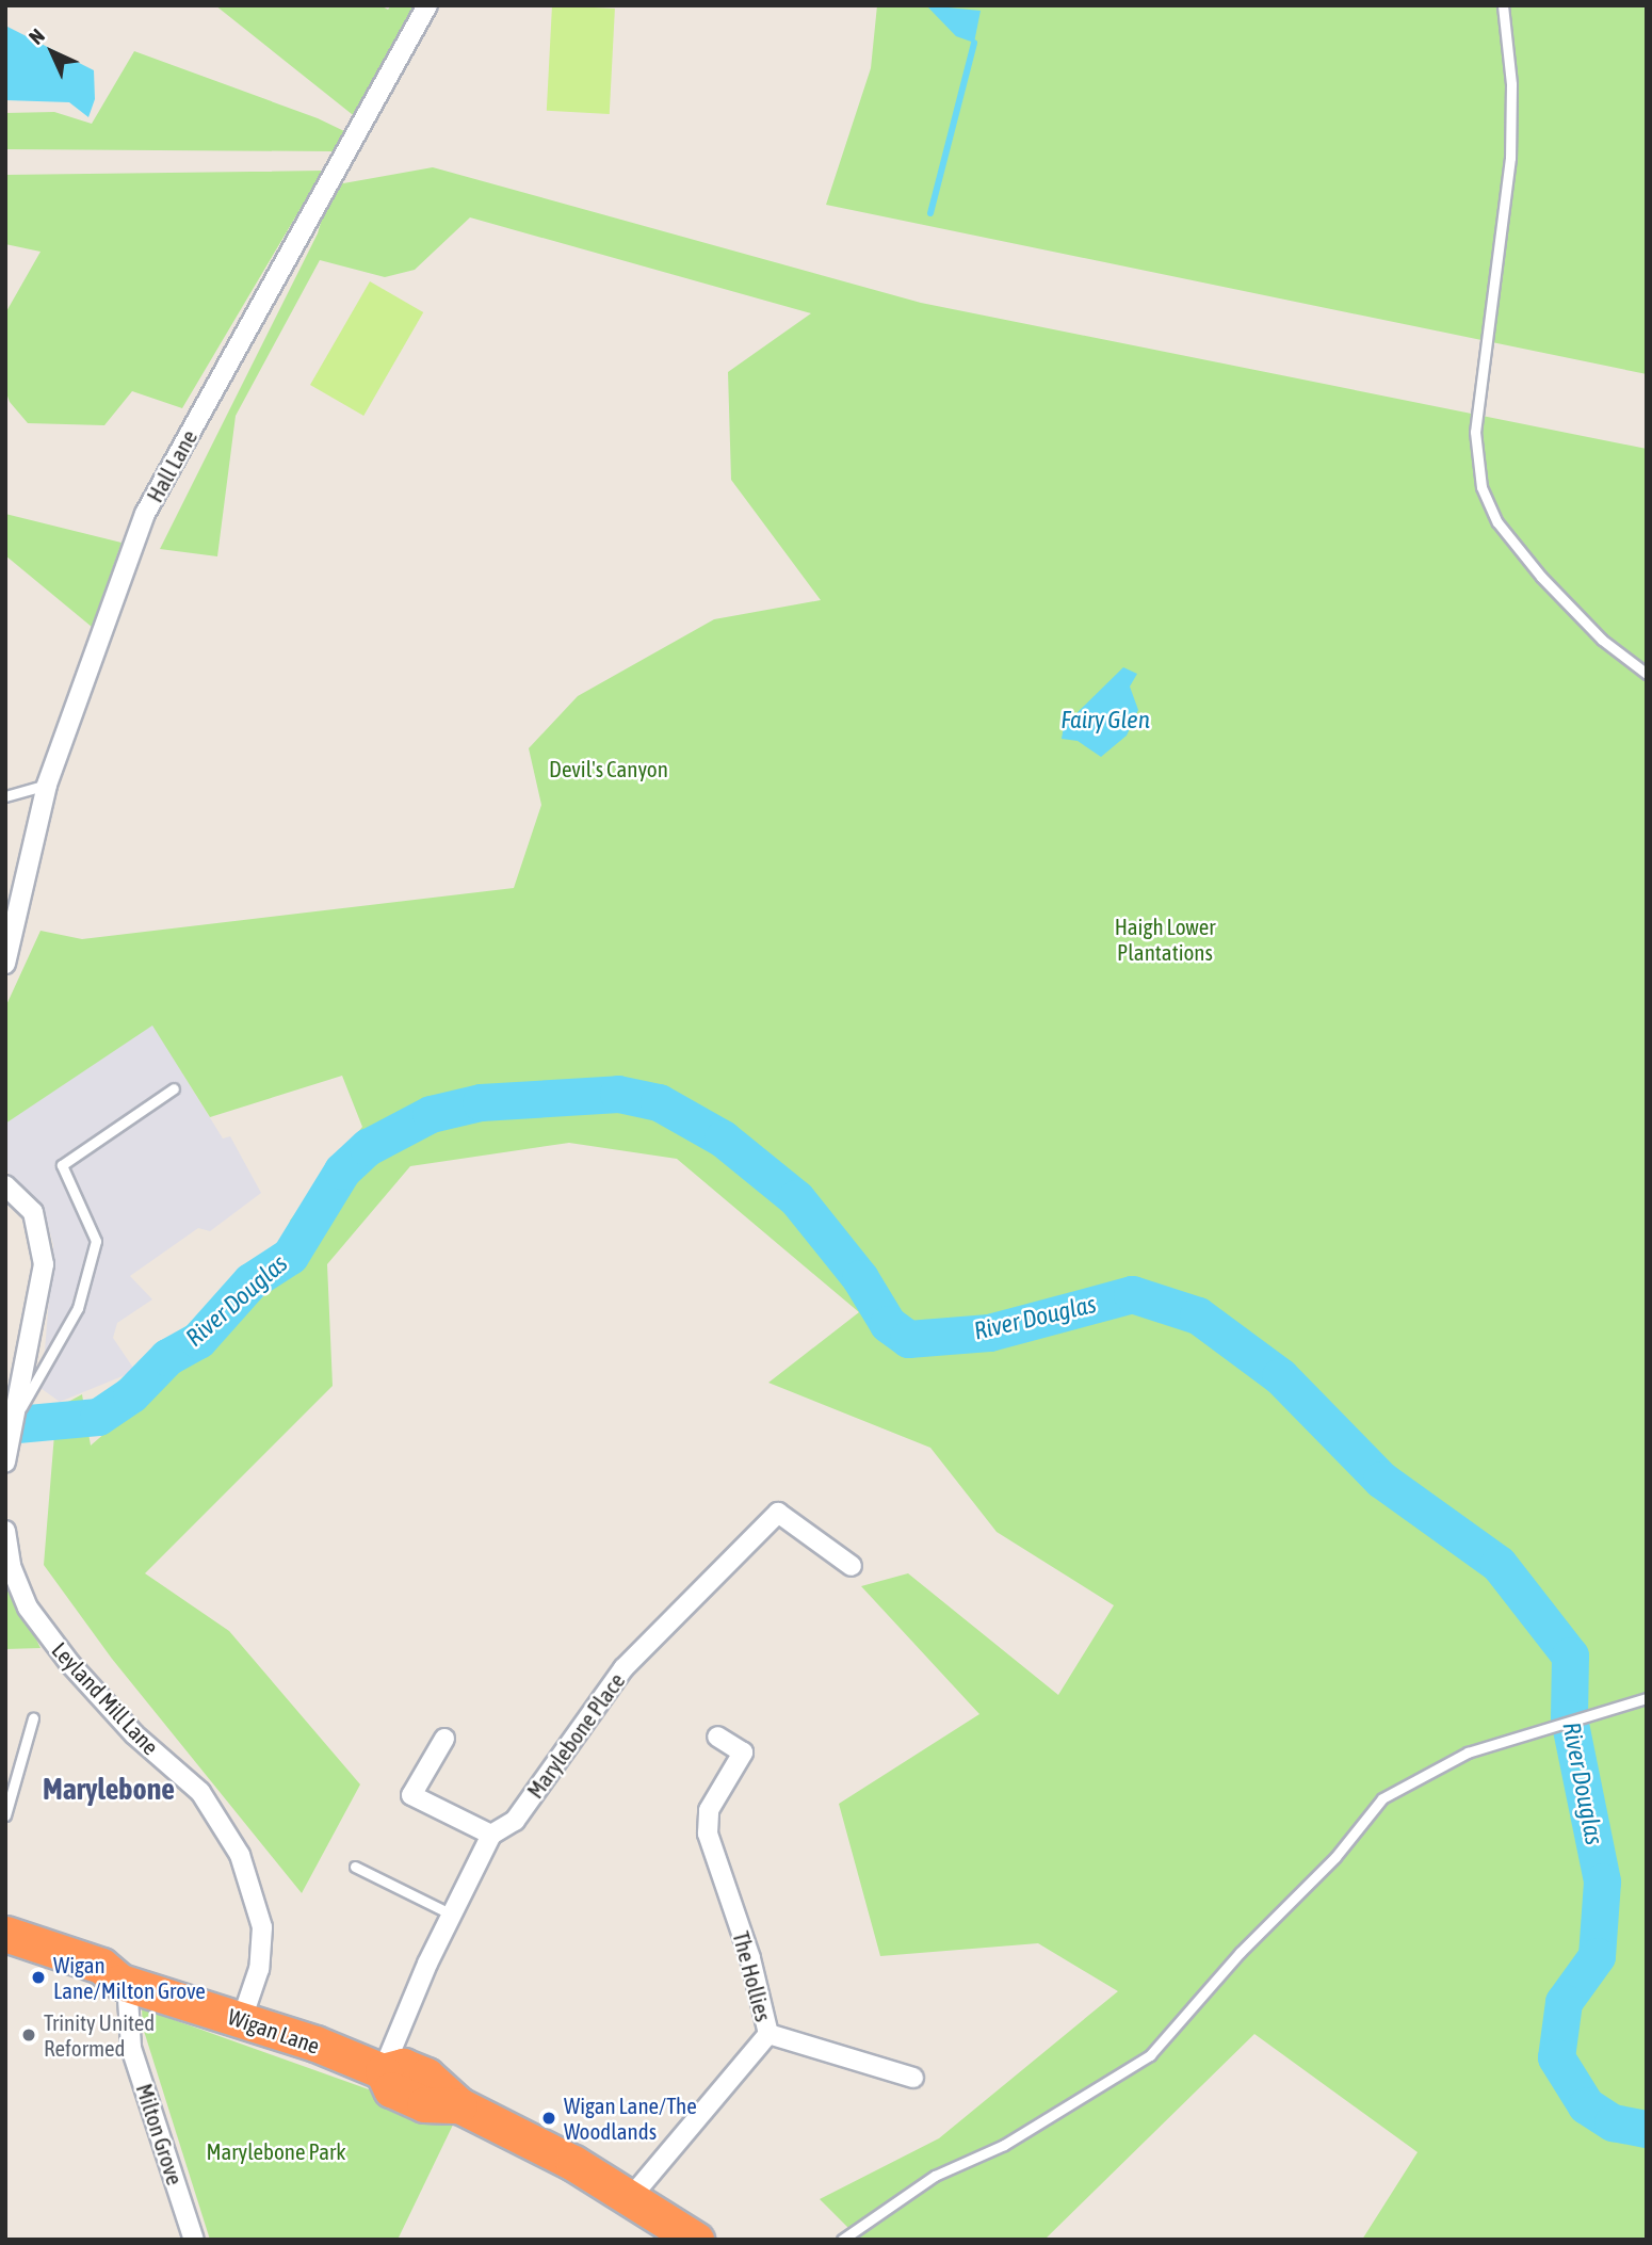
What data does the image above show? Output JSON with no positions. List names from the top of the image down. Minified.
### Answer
{"streets":{"highway":["Wigan Lane"],"street":["Hall Lane","Leyland Mill Lane","Marylebone Place","The Hollies","Milton Grove"]},"crossings":[["Leyland Mill Lane","Wigan Lane"],["Marylebone Place","Wigan Lane"],["The Hollies","Wigan Lane"],["Wigan Lane","Milton Grove"]],"districts":["Marylebone"],"water":["Fairy Glen","River Douglas"],"parks":["Devil's Canyon","Haigh Lower Plantations","Marylebone Park"],"places":["Wigan Lane/Milton Grove","Trinity United Reformed","Wigan Lane/The Woodlands"],"north":"top left"}
